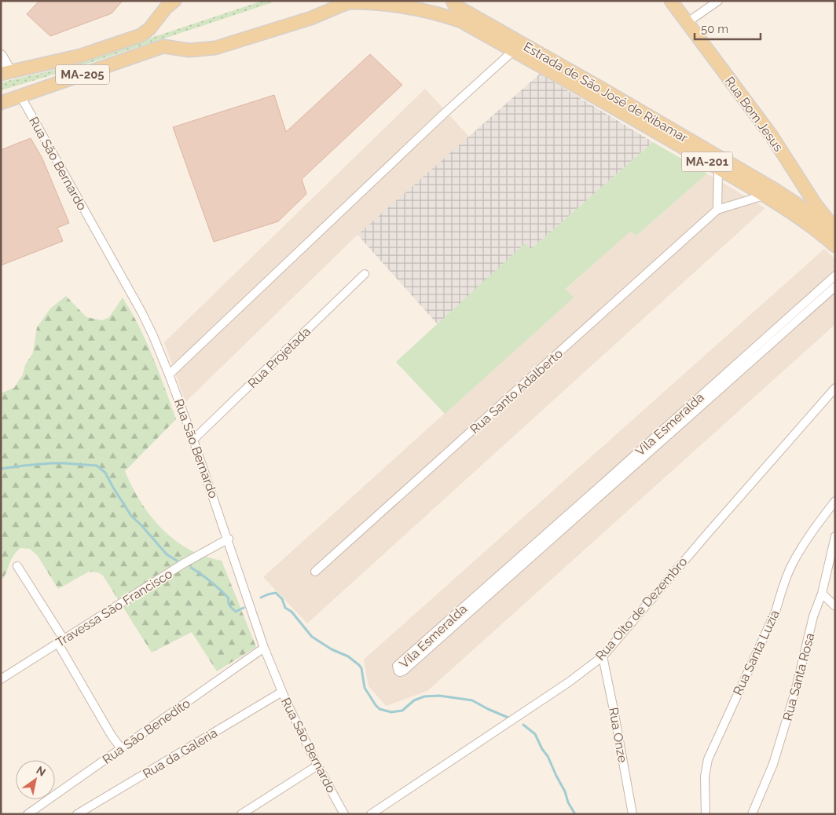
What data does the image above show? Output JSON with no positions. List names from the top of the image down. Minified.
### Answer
{"streets":{"main road":["MA-205","Estrada de São José de Ribamar","Rua Bom Jesus","MA-201"],"street":["Rua São Bernardo","Rua Projetada","Rua Santo Adalberto","Vila Esmeralda","Travessa São Francisco","Rua Oito de Dezembro","Rua Santa Luzia","Rua Santa Rosa","Rua São Benedito","Rua Onze","Rua da Galeria"]},"crossings":[["MA-205","Estrada de São José de Ribamar"],["MA-205","Rua São Bernardo"],["Estrada de São José de Ribamar","Rua Santo Adalberto"],["Rua São Bernardo","Rua Projetada"],["Rua São Bernardo","Travessa São Francisco"],["Rua São Bernardo","Rua São Benedito"],["Rua São Bernardo","Rua da Galeria"],["Rua Oito de Dezembro","Rua Onze"]],"scale_bar":"50 m","north":"top right"}
